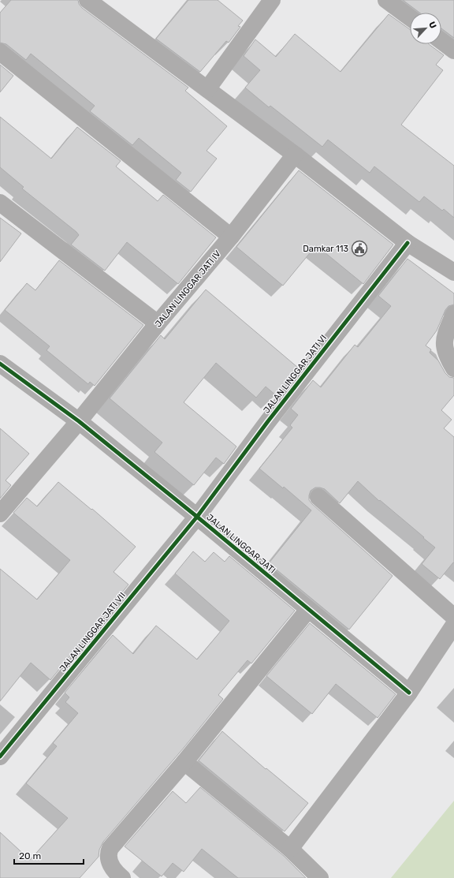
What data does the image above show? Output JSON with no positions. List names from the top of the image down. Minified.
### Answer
{"streets":{"street":["JALAN LINGGAR JATI IV","JALAN LINGGAR JATI VI","JALAN LINGGAR JATI","JALAN LINGGAR JATI VII"]},"crossings":[["JALAN LINGGAR JATI IV","JALAN LINGGAR JATI"],["JALAN LINGGAR JATI VI","JALAN LINGGAR JATI"],["JALAN LINGGAR JATI VI","JALAN LINGGAR JATI VII"],["JALAN LINGGAR JATI","JALAN LINGGAR JATI VII"]],"places":{"public building":["Damkar 113"]},"scale_bar":"20 m","north":"top right"}
